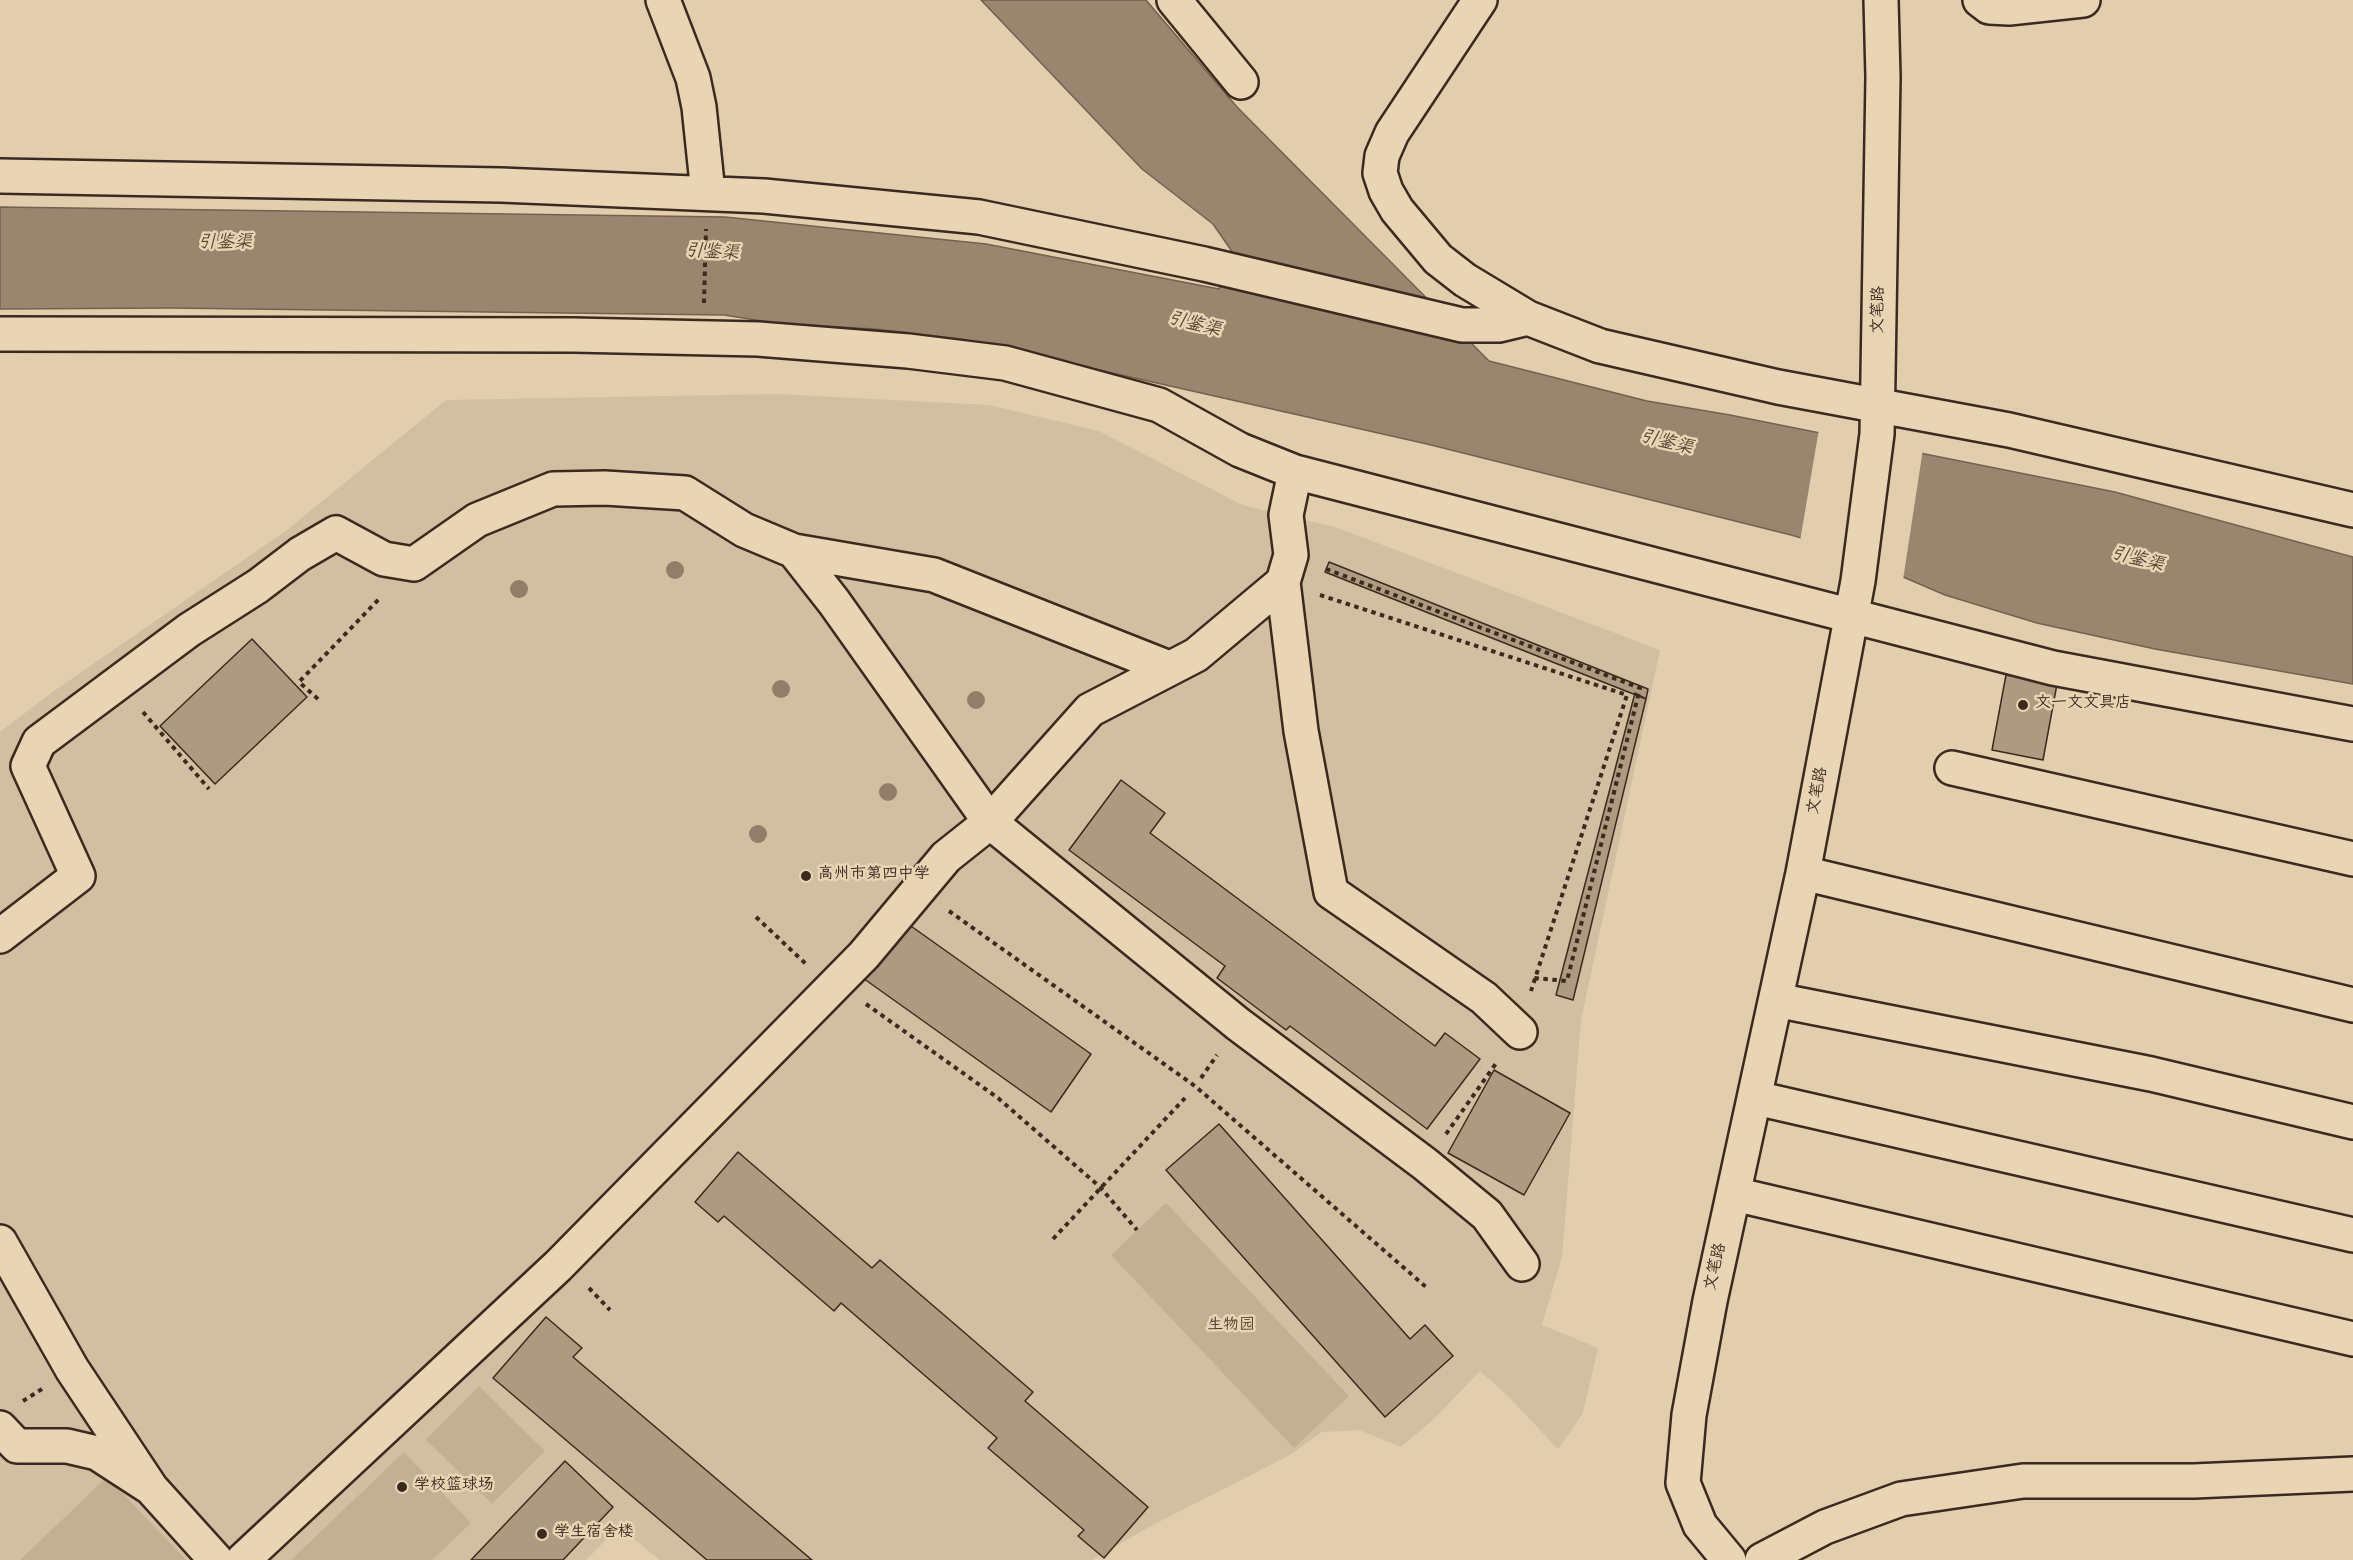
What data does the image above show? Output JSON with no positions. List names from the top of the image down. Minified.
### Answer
{"streets":{"street":["文笔路"]},"water":["引鉴渠"],"parks":["生物园"],"places":["文一文文具店","高州市第四中学","学校篮球场","学生宿舍楼"]}
